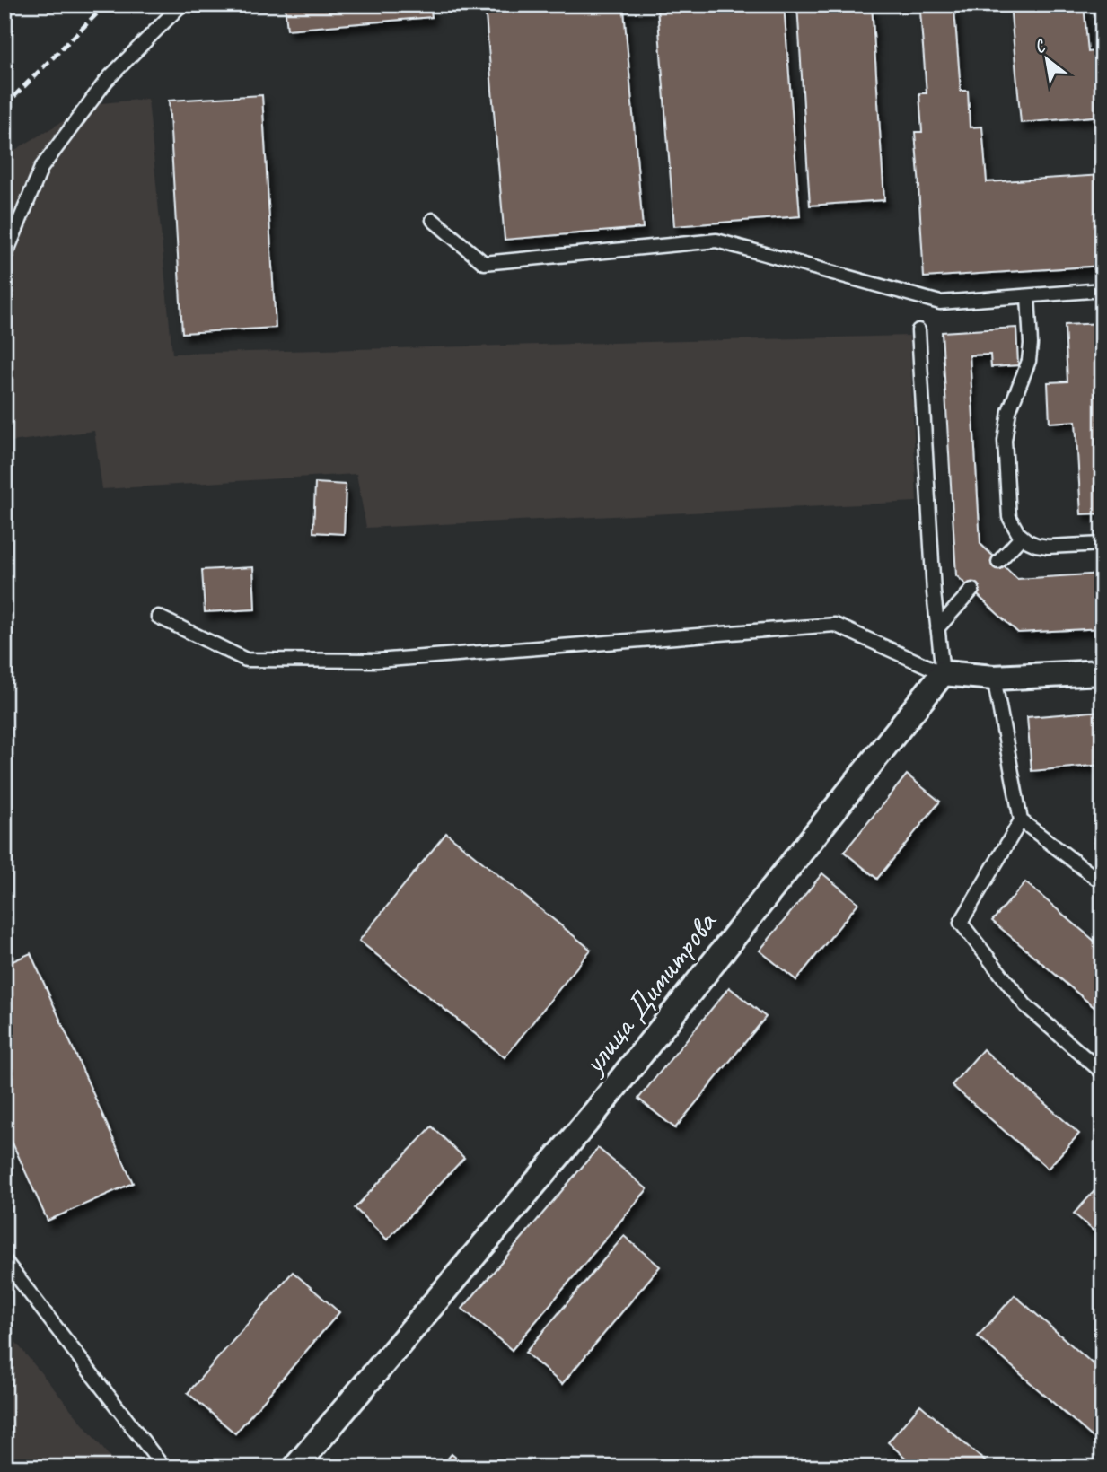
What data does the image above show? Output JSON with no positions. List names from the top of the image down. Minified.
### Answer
{"streets":{"street":["улица Димитрова"]},"north":"top left"}
